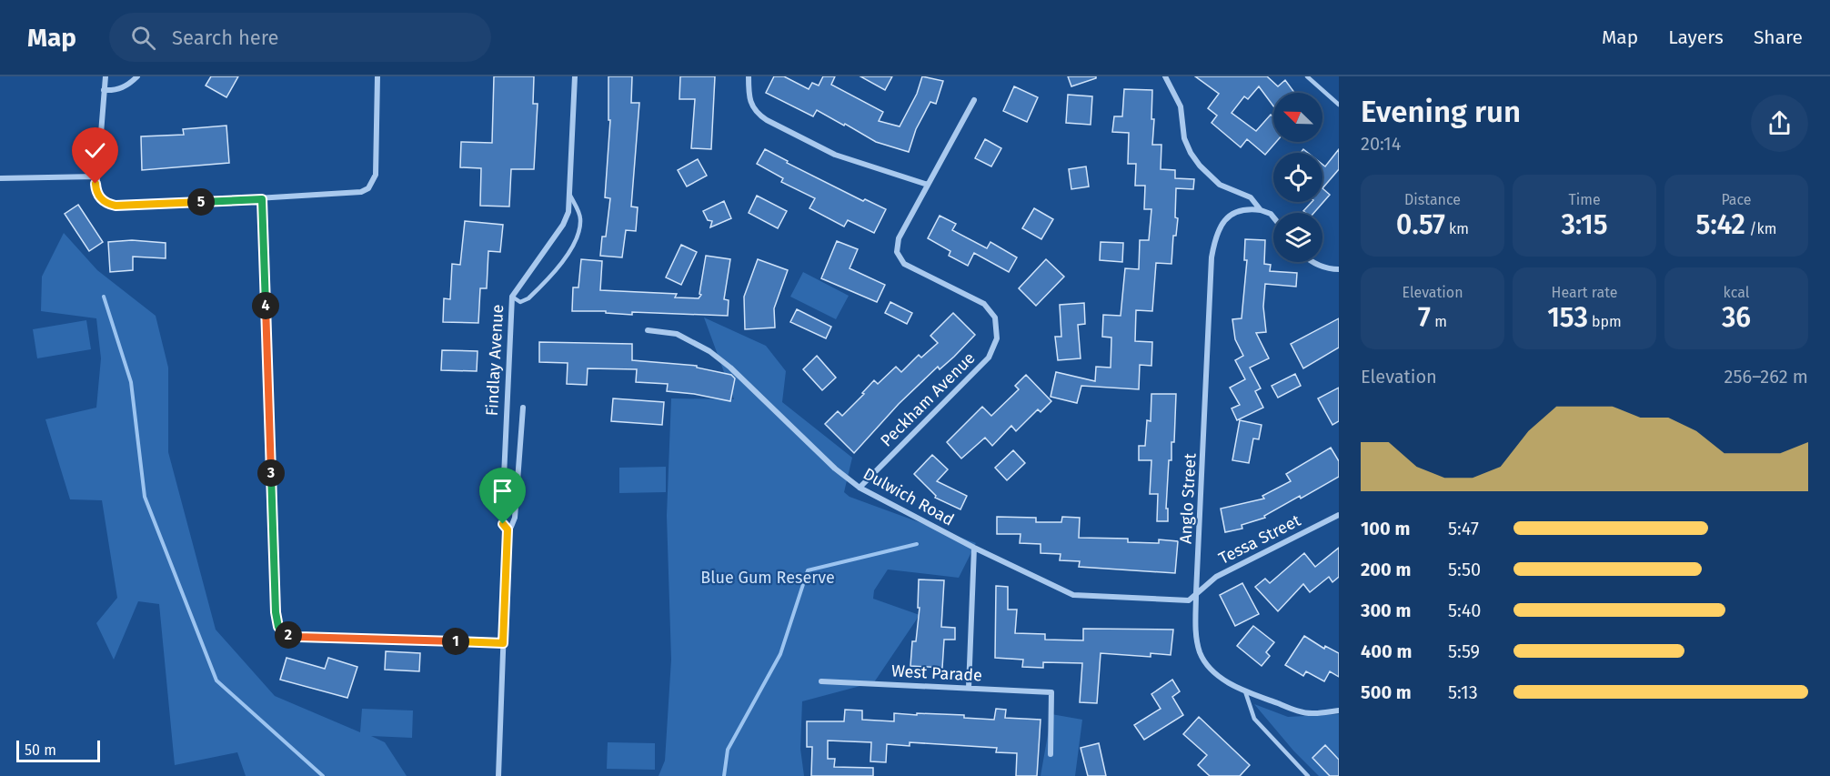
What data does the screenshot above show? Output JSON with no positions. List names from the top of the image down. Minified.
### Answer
{"streets":{"street":["Findlay Avenue","Peckham Avenue","Dulwich Road","Anglo Street","Tessa Street","West Parade"]},"crossings":[["Peckham Avenue","Dulwich Road"],["Dulwich Road","Anglo Street"],["Dulwich Road","Tessa Street"],["Anglo Street","Tessa Street"]],"parks":["Blue Gum Reserve"],"scale_bar":"50 m","north":"top left","page":{"header":"Map","search":"Search here","nav":["Map","Layers","Share"],"heading":["Evening run","20:14"],"stats":[["Distance","0.57 km"],["Time","3:15"],["Pace","5:42 /km"],["Elevation","7 m"],["Heart rate","153 bpm"],["kcal","36"]],"pins":["5","4","3","2","1"],"chart":["Elevation","256–262 m"],"list":[{"name":"100 m","note":"5:47"},{"name":"200 m","note":"5:50"},{"name":"300 m","note":"5:40"},{"name":"400 m","note":"5:59"},{"name":"500 m","note":"5:13"}],"scale":"50 m"}}
